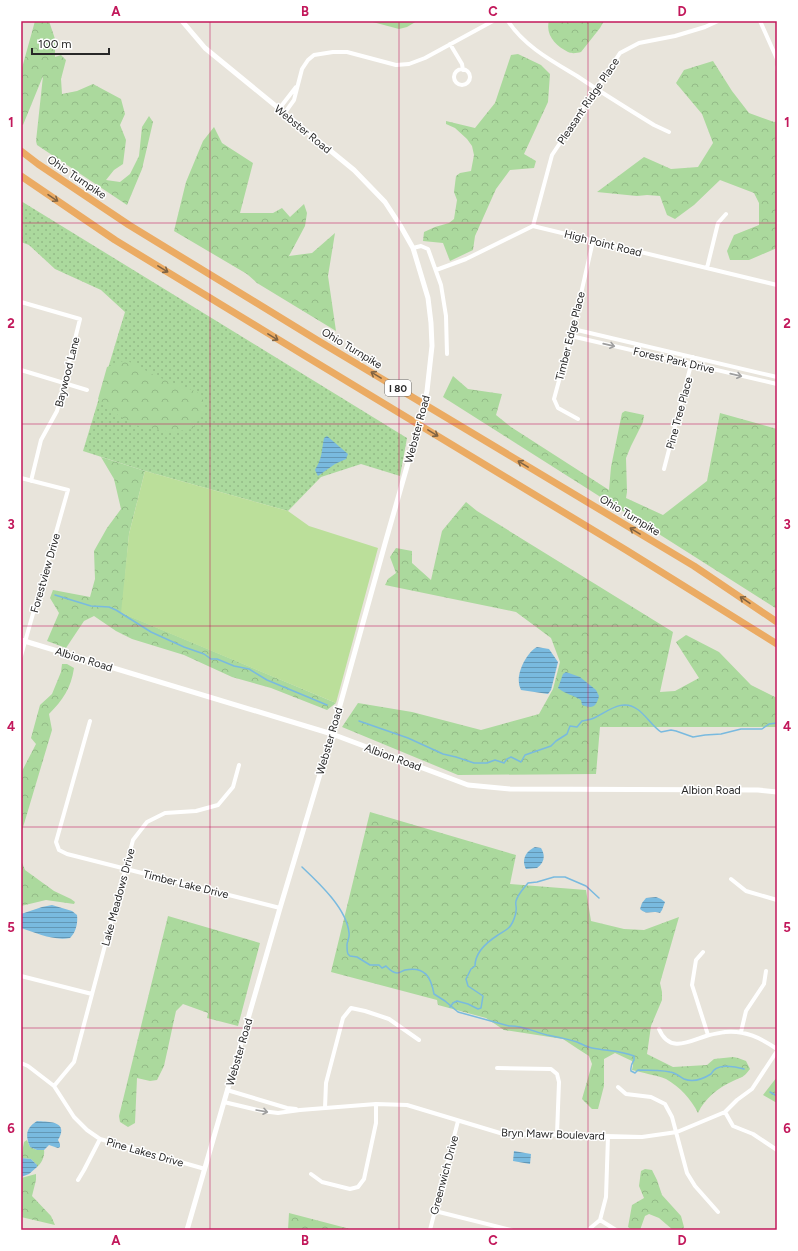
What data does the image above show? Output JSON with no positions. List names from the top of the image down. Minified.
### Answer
{"streets":{"highway":["Ohio Turnpike","I 80"],"street":["Pleasant Ridge Place","Webster Road","High Point Road","Timber Edge Place","Forest Park Drive","Baywood Lane","Pine Tree Place","Forestview Drive","Albion Road","Timber Lake Drive","Lake Meadows Drive","Bryn Mawr Boulevard","Pine Lakes Drive","Greenwich Drive"]},"crossings":[["Pleasant Ridge Place","High Point Road"],["Webster Road","Albion Road"],["Webster Road","Timber Lake Drive"],["Webster Road","Bryn Mawr Boulevard"],["Webster Road","Pine Lakes Drive"],["High Point Road","Timber Edge Place"],["Timber Edge Place","Forest Park Drive"],["Forest Park Drive","Pine Tree Place"],["Baywood Lane","Forestview Drive"],["Forestview Drive","Albion Road"],["Timber Lake Drive","Lake Meadows Drive"],["Lake Meadows Drive","Pine Lakes Drive"],["Bryn Mawr Boulevard","Greenwich Drive"]],"scale_bar":"100 m","grid":{"columns":["A","B","C","D"],"rows":["1","2","3","4","5","6"]}}
